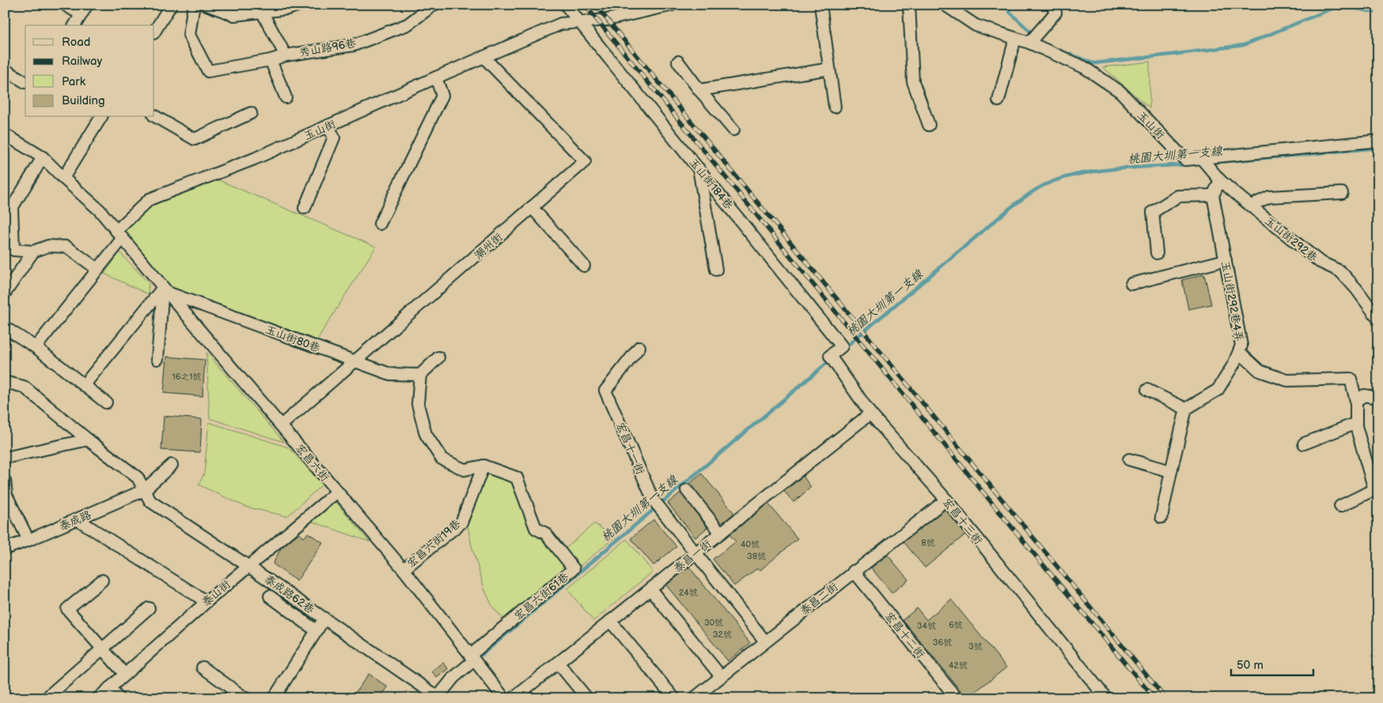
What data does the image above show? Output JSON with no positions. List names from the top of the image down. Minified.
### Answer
{"streets":{"street":["秀山路96巷","玉山街","玉山街184巷","玉山街292巷","潮州街","玉山街292巷4弄","玉山街80巷","宏昌十一街","宏昌六街","泰成路","宏昌十三街","宏昌六街19巷","泰昌一街","泰山街","泰成路62巷","宏昌六街61巷","泰昌二街","宏昌十二街"]},"crossings":[["玉山街","玉山街184巷"],["玉山街","玉山街292巷"],["玉山街","潮州街"],["玉山街","宏昌六街"],["玉山街184巷","宏昌十三街"],["潮州街","玉山街80巷"],["潮州街","宏昌六街"],["玉山街80巷","宏昌六街"],["宏昌十一街","泰昌一街"],["宏昌十一街","泰昌二街"],["宏昌六街","宏昌六街19巷"],["宏昌六街","泰山街"],["宏昌六街","宏昌六街61巷"],["泰成路","泰成路62巷"],["宏昌十三街","泰昌一街"],["宏昌十三街","泰昌二街"],["宏昌六街19巷","宏昌六街61巷"],["泰山街","泰成路62巷"],["泰昌二街","宏昌十二街"]],"water":["桃園大圳第一支線"],"house_numbers":["16之1號","8號","40號","38號","24號","30號","6號","34號","32號","36號","3號","42號"],"legend":["Road","Railway","Park","Building"],"scale_bar":"50 m"}
